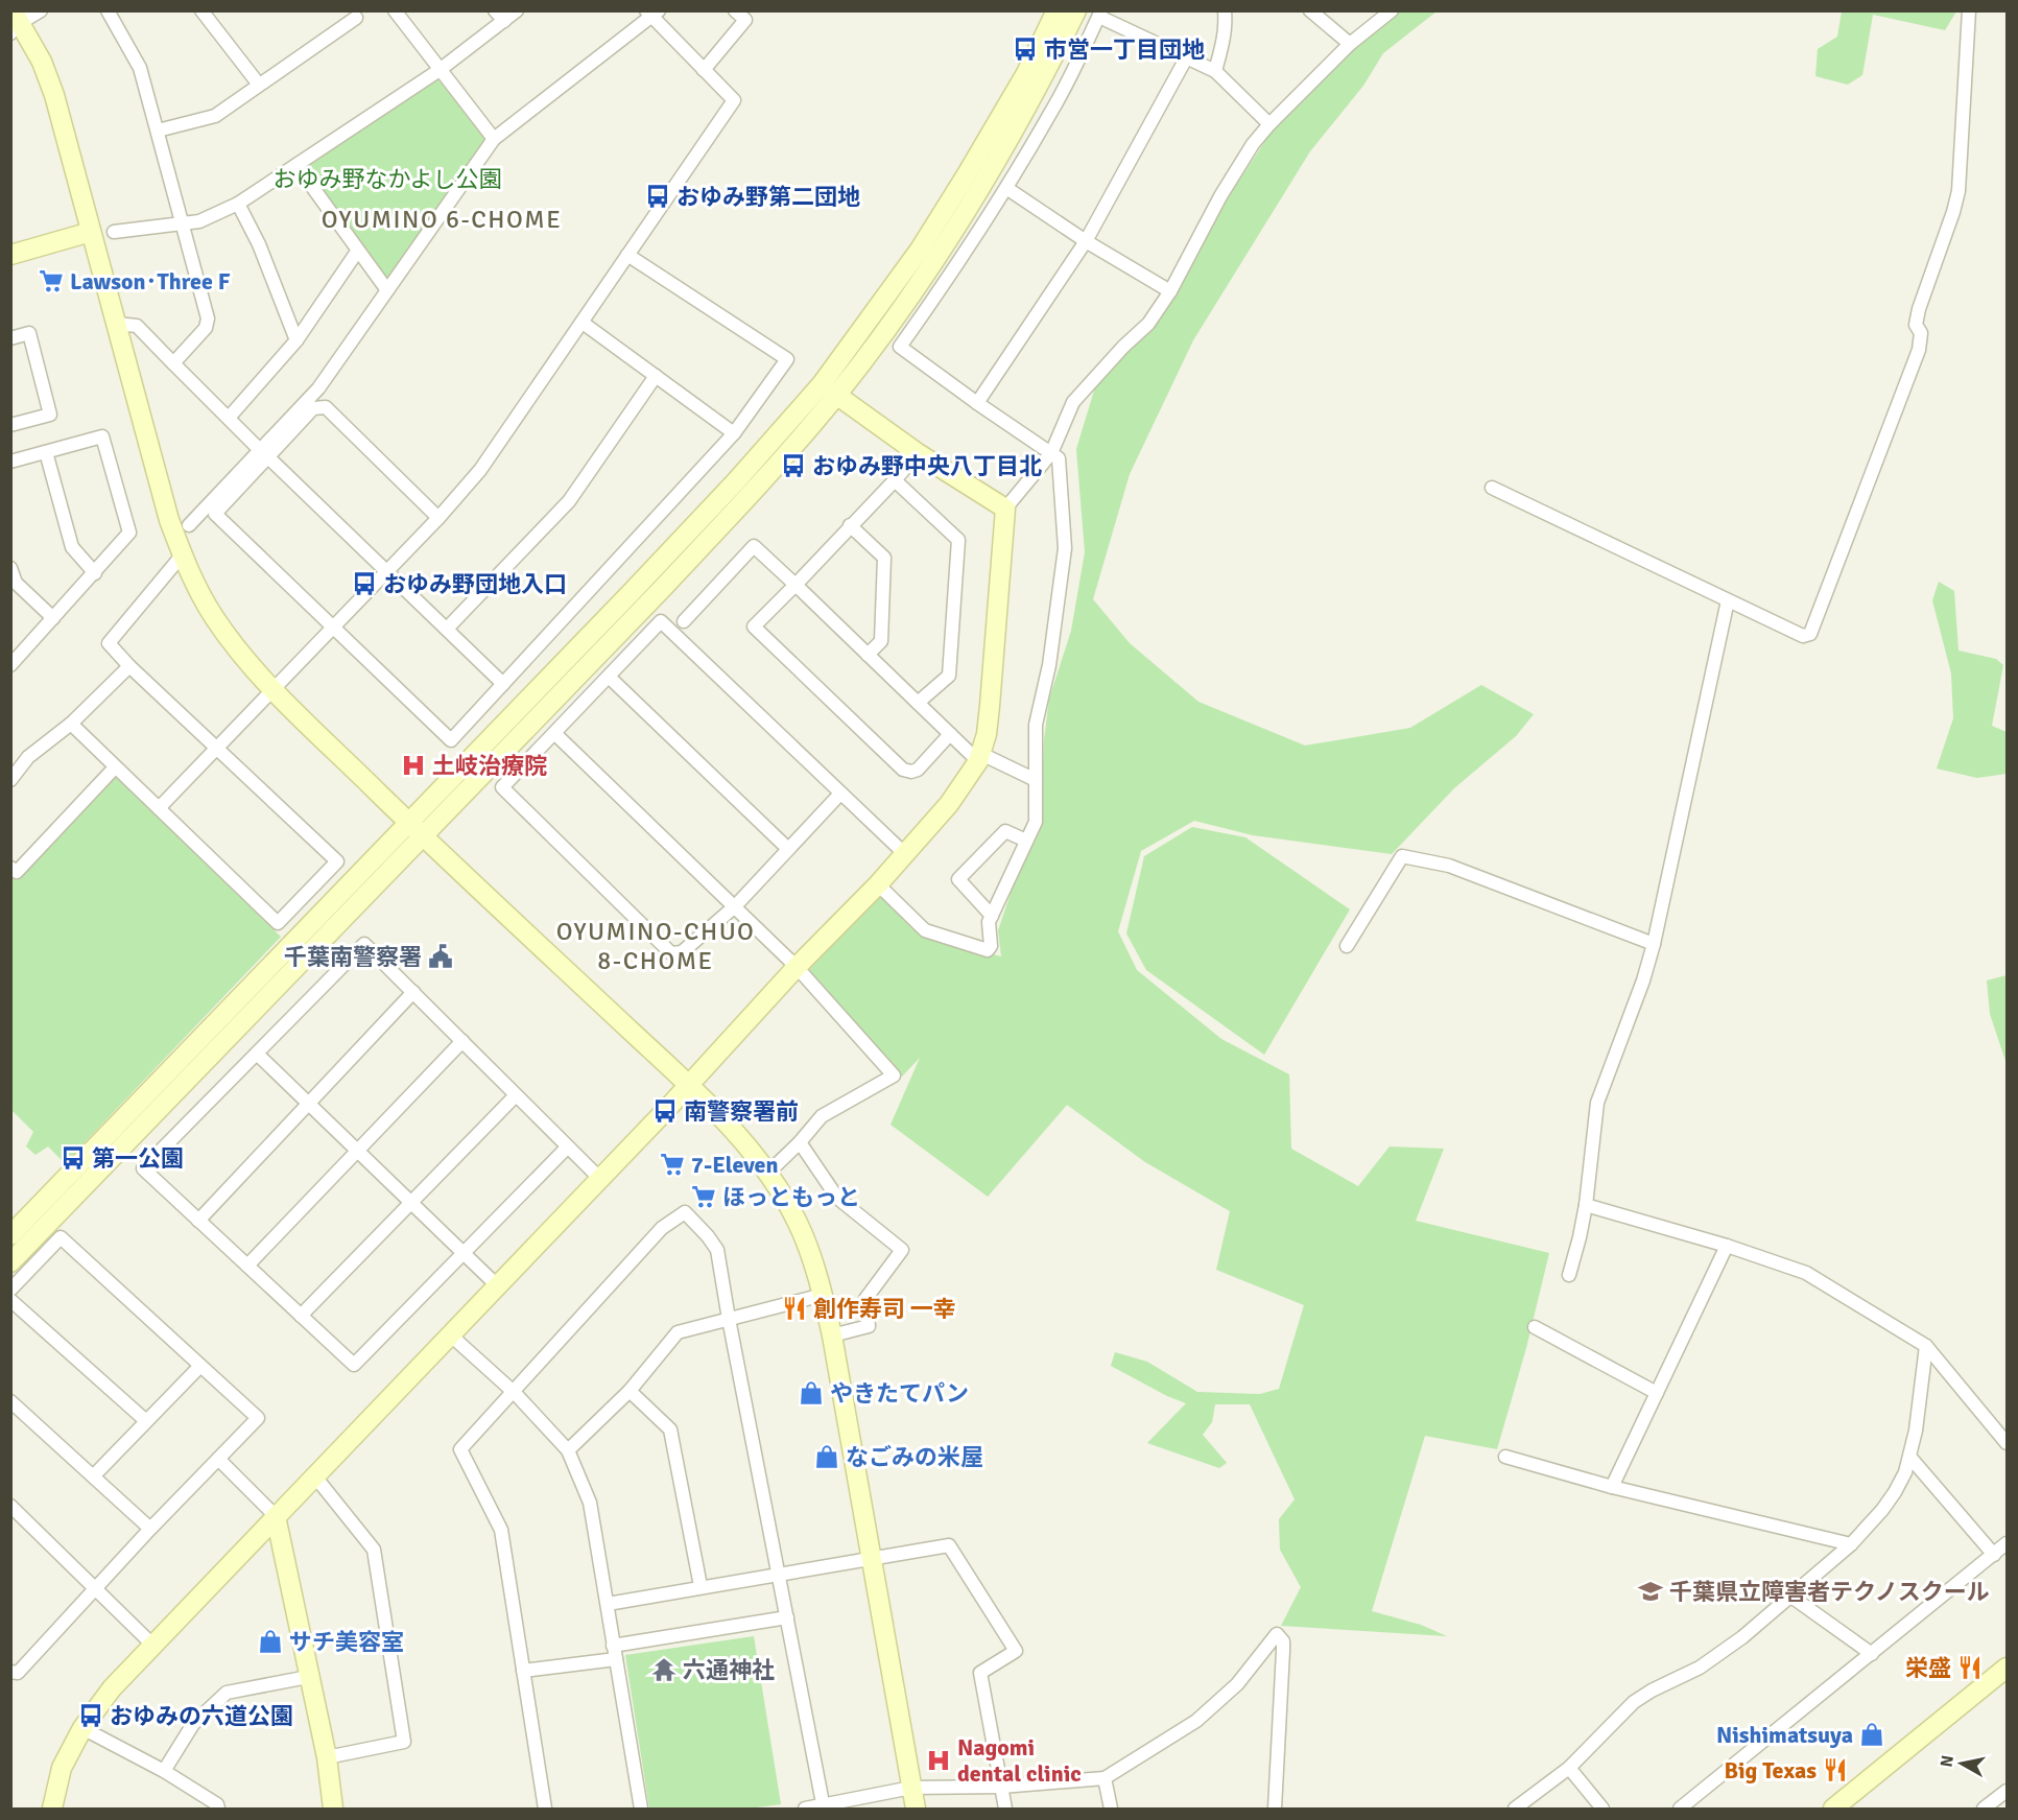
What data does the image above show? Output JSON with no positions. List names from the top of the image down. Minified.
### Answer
{"districts":["OYUMINO 6-CHOME","OYUMINO-CHUO 8-CHOME"],"parks":["おゆみ野なかよし公園"],"places":{"bus stop":["市営一丁目団地","おゆみ野第二団地","おゆみ野中央八丁目北","おゆみ野団地入口","南警察署前","第一公園","おゆみの六道公園"],"supermarket":["Lawson･Three F","7-Eleven","ほっともっと"],"hospital":["土岐治療院","Nagomi dental clinic"],"public building":["千葉南警察署"],"restaurant":["創作寿司 一幸","栄盛","Big Texas"],"shop":["やきたてパン","なごみの米屋","サチ美容室","Nishimatsuya"],"school or university":["千葉県立障害者テクノスクール"],"temple":["六通神社"]},"north":"left"}
